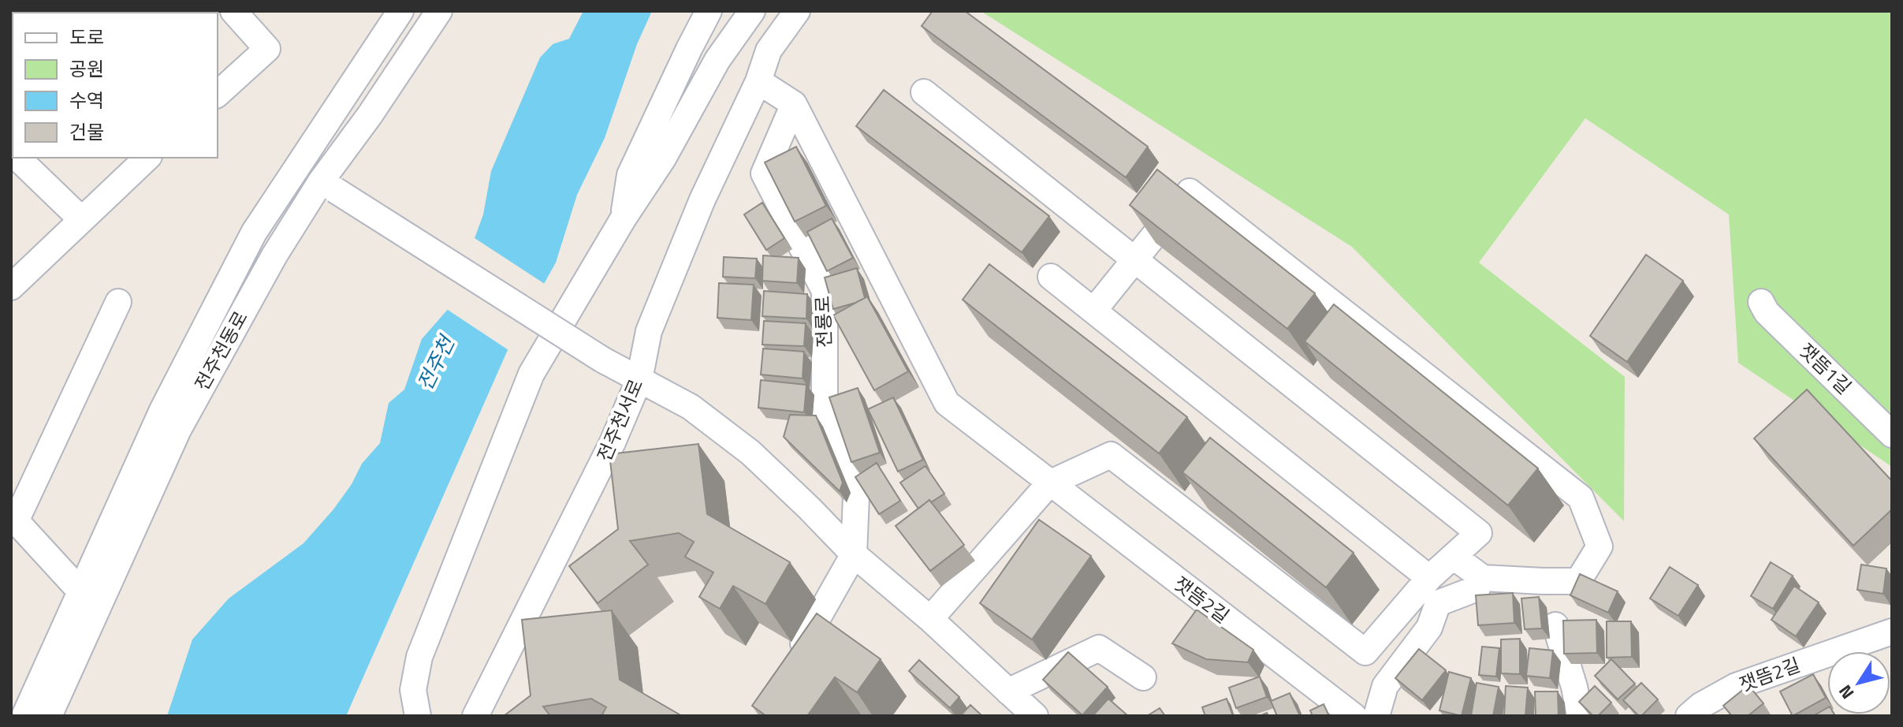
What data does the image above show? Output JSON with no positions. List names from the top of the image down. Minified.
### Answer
{"streets":{"street":["전룡로","전주천동로","잿뜸1길","전주천서로","잿뜸2길"]},"water":["전주천"],"legend":["도로","공원","수역","건물"],"north":"bottom left"}
